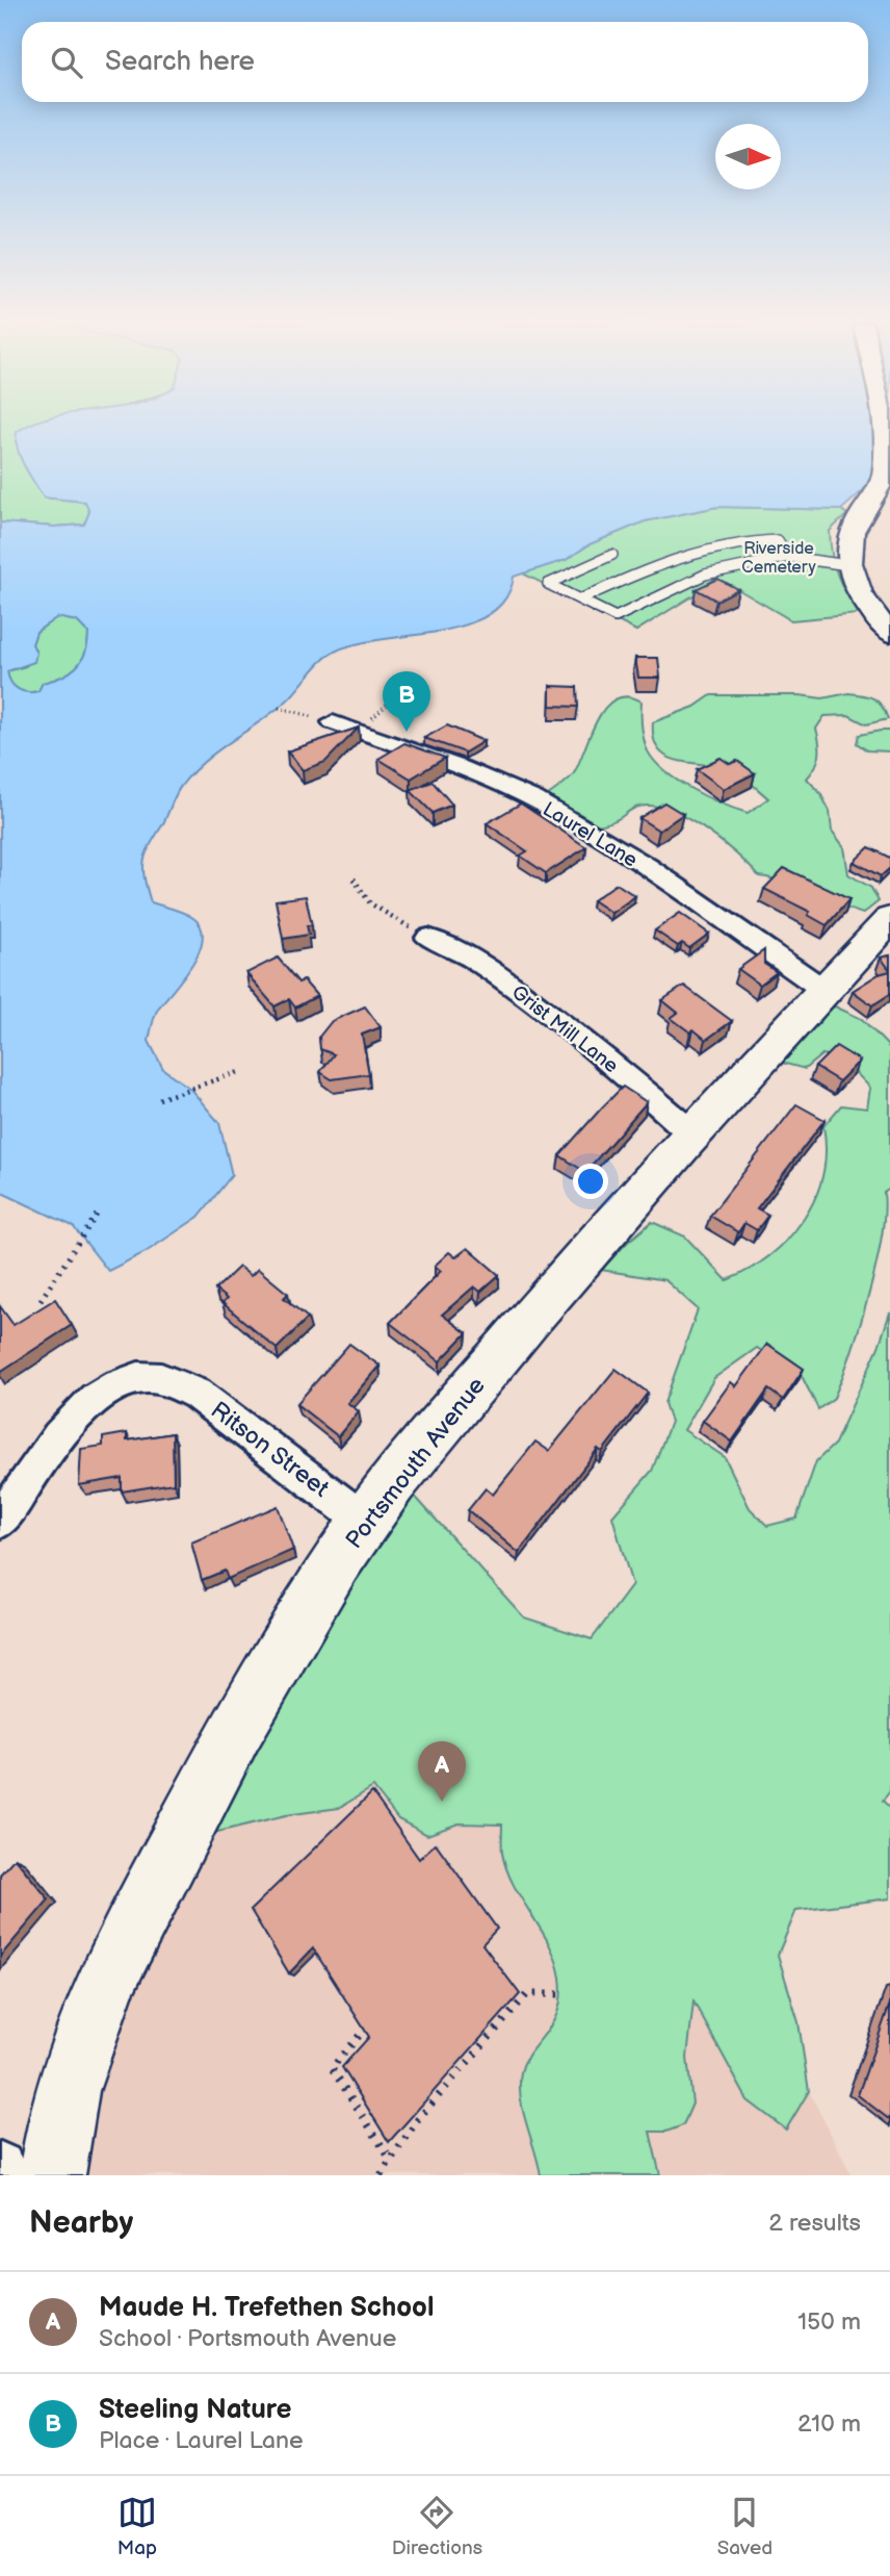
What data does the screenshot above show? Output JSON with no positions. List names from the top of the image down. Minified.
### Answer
{"streets":{"main road":["Portsmouth Avenue"],"street":["Laurel Lane","Grist Mill Lane","Ritson Street"]},"crossings":[["Laurel Lane","Portsmouth Avenue"],["Grist Mill Lane","Portsmouth Avenue"],["Ritson Street","Portsmouth Avenue"]],"parks":["Riverside Cemetery"],"north":"right","page":{"search":"Search here","pins":["B","A"],"heading":["Nearby","2 results"],"list":[{"mark":"A","name":"Maude H. Trefethen School","note":"School · Portsmouth Avenue","value":"150 m"},{"mark":"B","name":"Steeling Nature","note":"Place · Laurel Lane","value":"210 m"}],"nav":["Map","Directions","Saved"]}}
